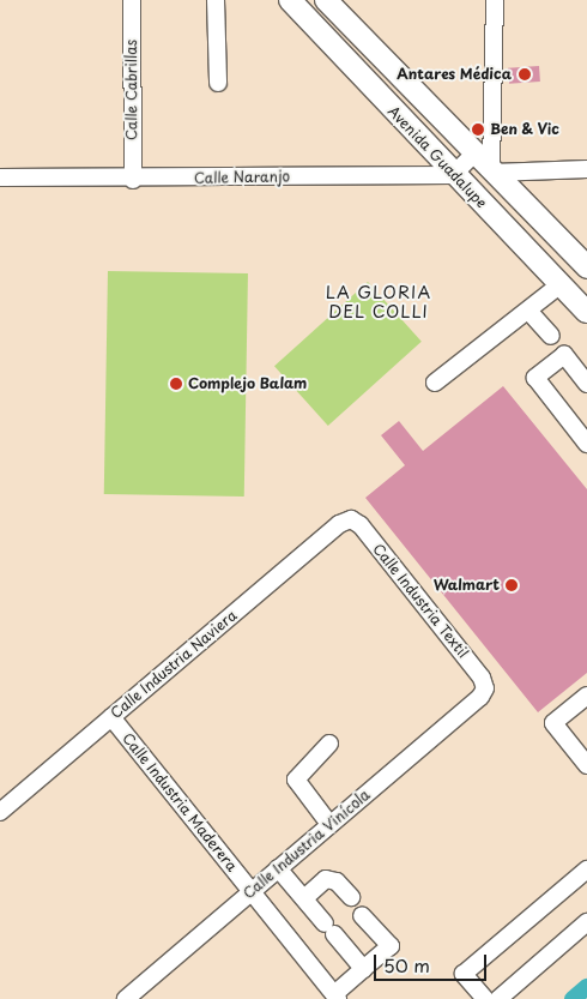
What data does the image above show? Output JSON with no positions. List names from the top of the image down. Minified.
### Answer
{"streets":{"main road":["Avenida Guadalupe"],"street":["Calle Cabrillas","Calle Naranjo","Calle Industria Textil","Calle Industria Naviera","Calle Industria Maderera","Calle Industria Vinícola"]},"crossings":[["Calle Cabrillas","Calle Naranjo"],["Avenida Guadalupe","Calle Naranjo"],["Calle Industria Textil","Calle Industria Naviera"],["Calle Industria Textil","Calle Industria Vinícola"],["Calle Industria Naviera","Calle Industria Maderera"],["Calle Industria Maderera","Calle Industria Vinícola"]],"districts":["LA GLORIA DEL COLLI"],"places":["Antares Médica","Ben & Vic","Complejo Balam","Walmart"],"scale_bar":"50 m"}
